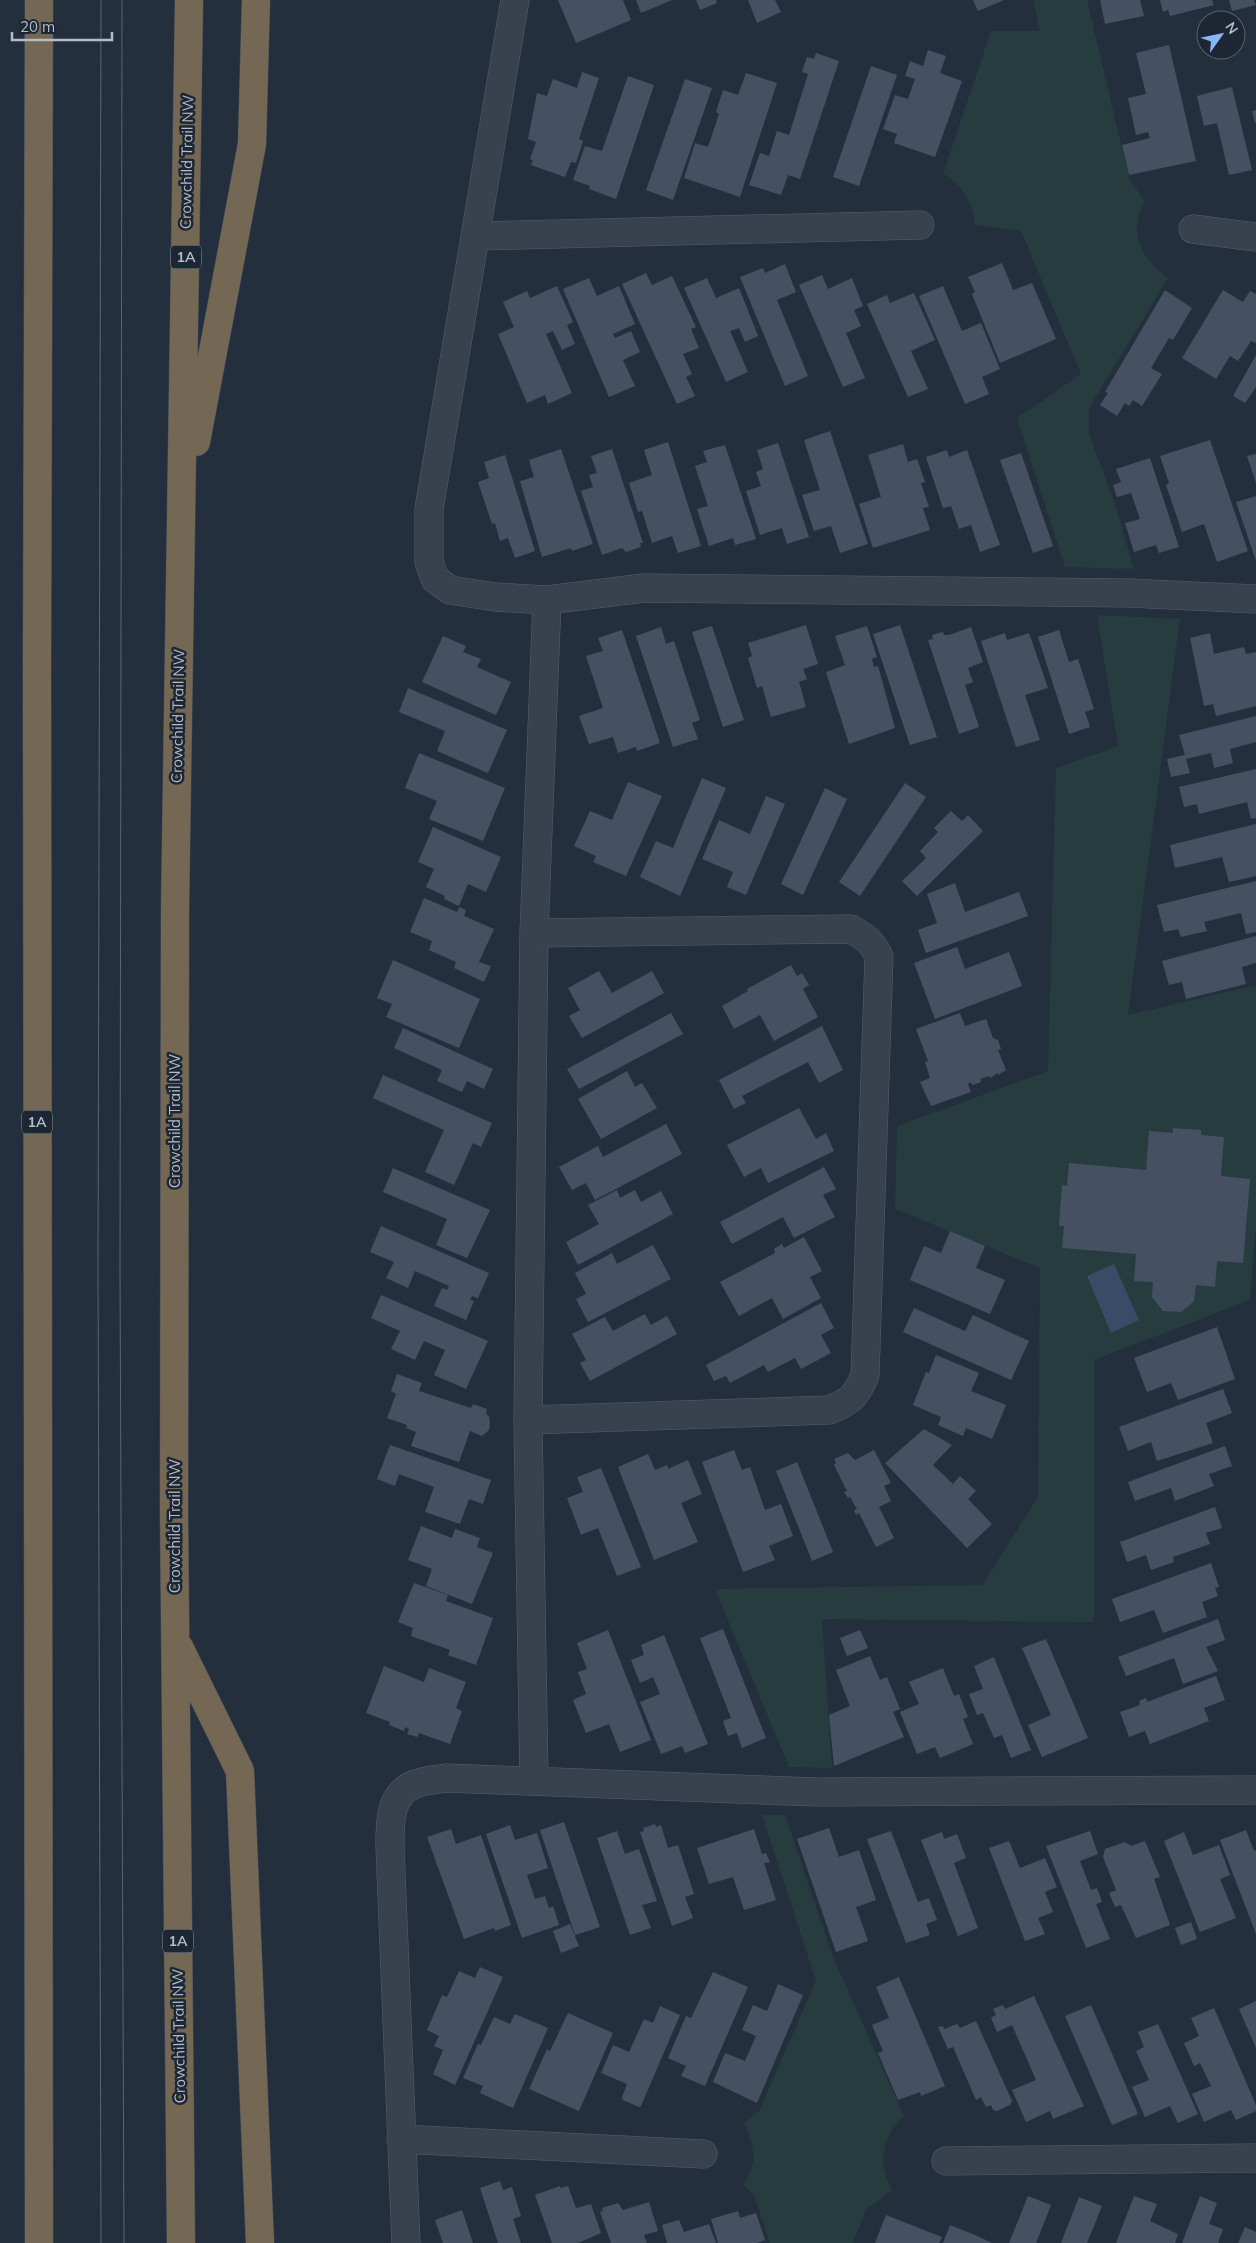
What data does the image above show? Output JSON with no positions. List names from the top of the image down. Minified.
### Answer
{"streets":{"highway":["Crowchild Trail NW","1A"]},"scale_bar":"20 m","north":"top right"}
